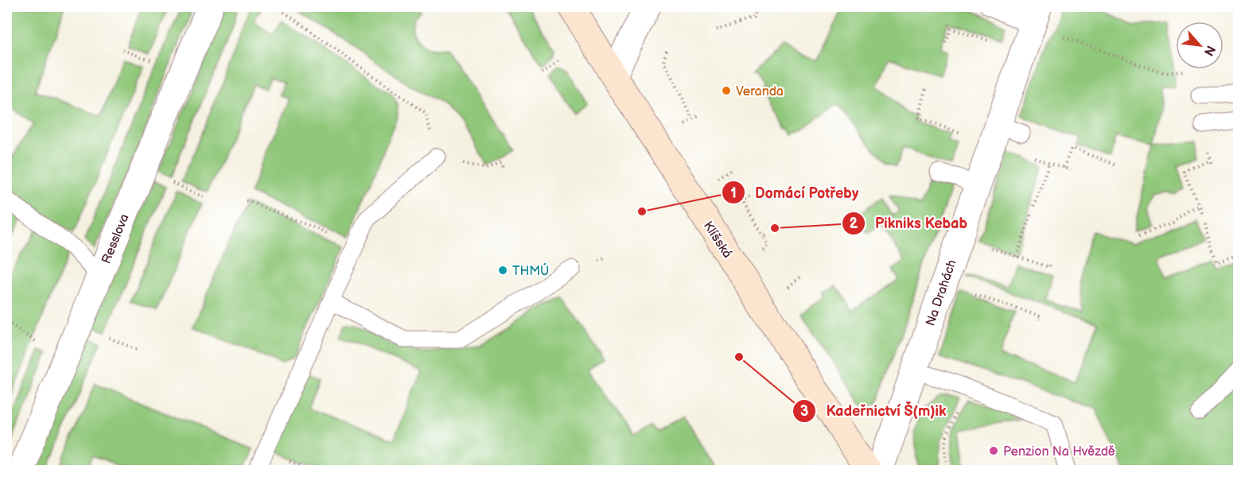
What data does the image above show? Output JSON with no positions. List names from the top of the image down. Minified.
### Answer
{"streets":{"street":["Resslova","Klíšská","Na Drahách"]},"places":["Veranda","Domácí Potřeby","Pikniks Kebab","THMÚ","Kadeřnictví Š(m)ik","Penzion Na Hvězdě"],"north":"bottom right"}
